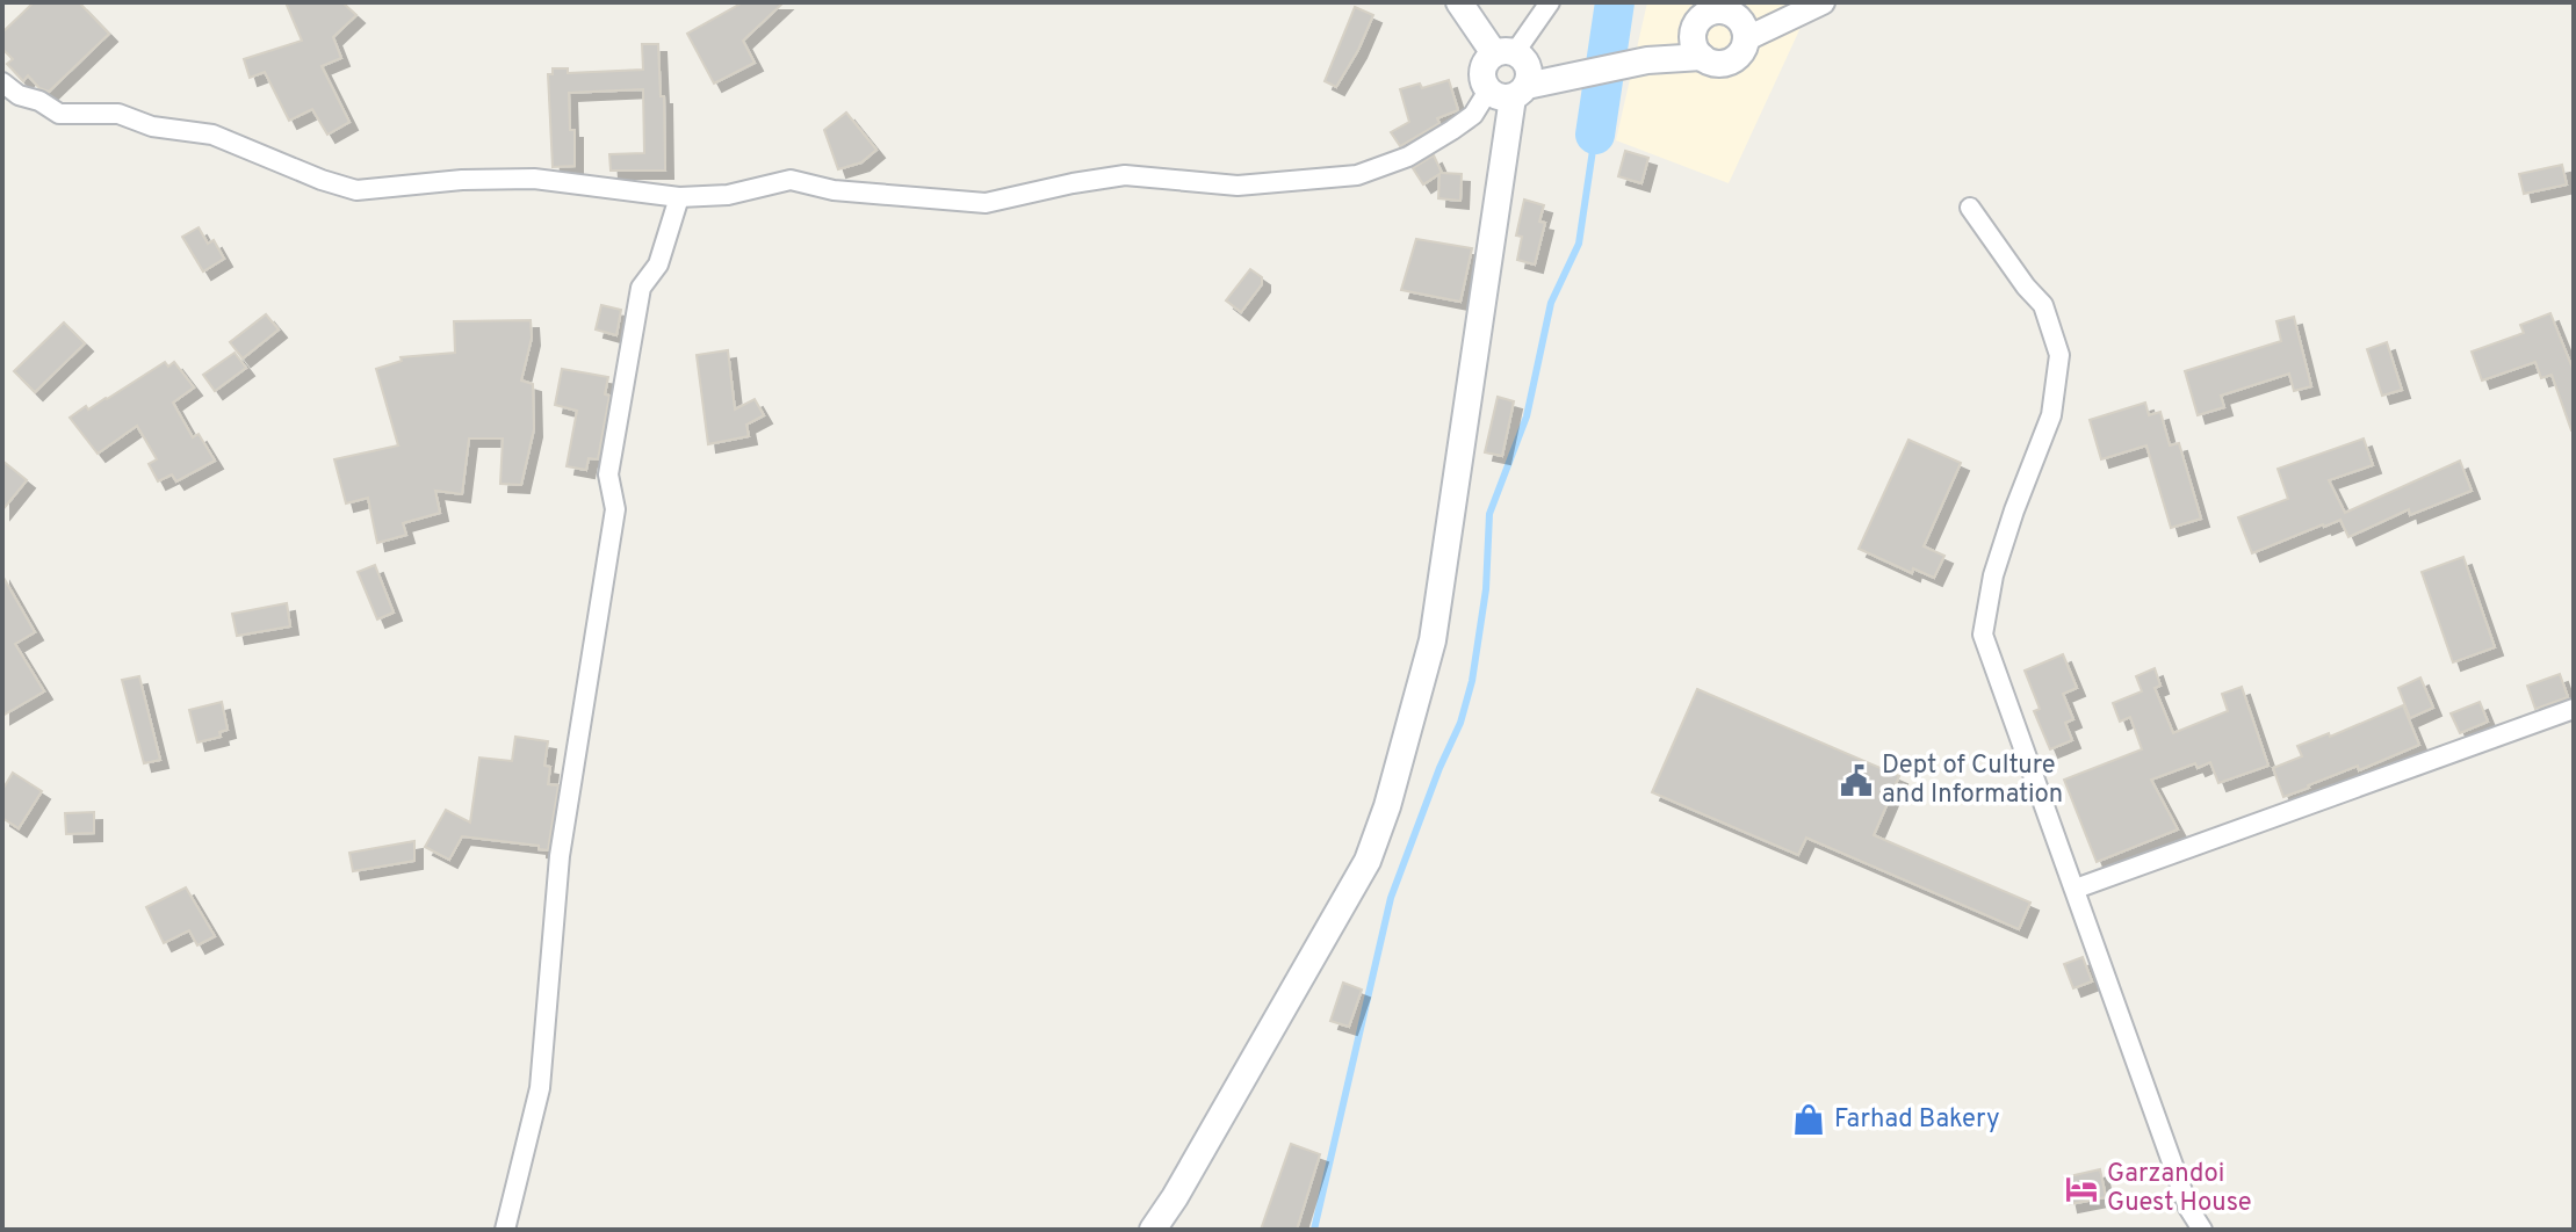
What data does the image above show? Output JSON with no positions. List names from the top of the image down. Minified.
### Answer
{"places":{"public building":["Dept of Culture and Information"],"shop":["Farhad Bakery"],"hotel":["Garzandoi Guest House"]}}
